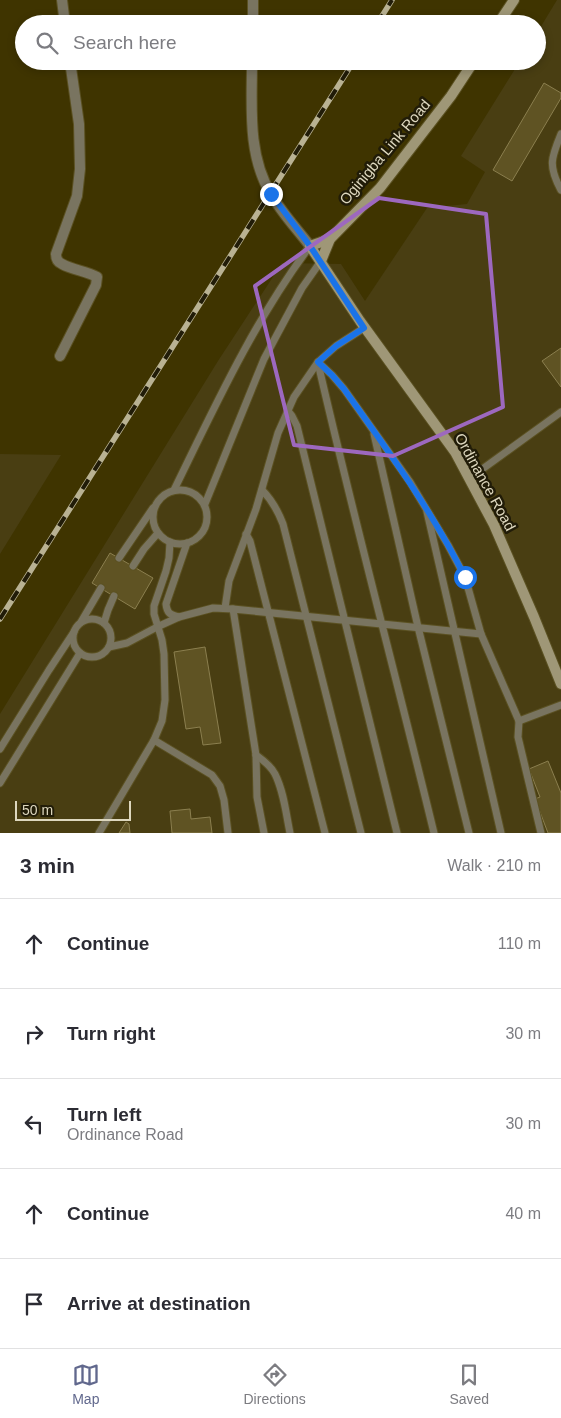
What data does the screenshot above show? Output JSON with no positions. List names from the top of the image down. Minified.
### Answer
{"streets":{"street":["Oginigba Link Road","Ordinance Road"]},"crossings":[["Oginigba Link Road","Ordinance Road"]],"scale_bar":"50 m","page":{"search":"Search here","scale":"50 m","heading":["3 min","Walk · 210 m"],"list":[["Continue","110 m"],["Turn right","30 m"],["Turn left","Ordinance Road","30 m"],["Continue","40 m"],"Arrive at destination"],"nav":["Map","Directions","Saved"]}}
